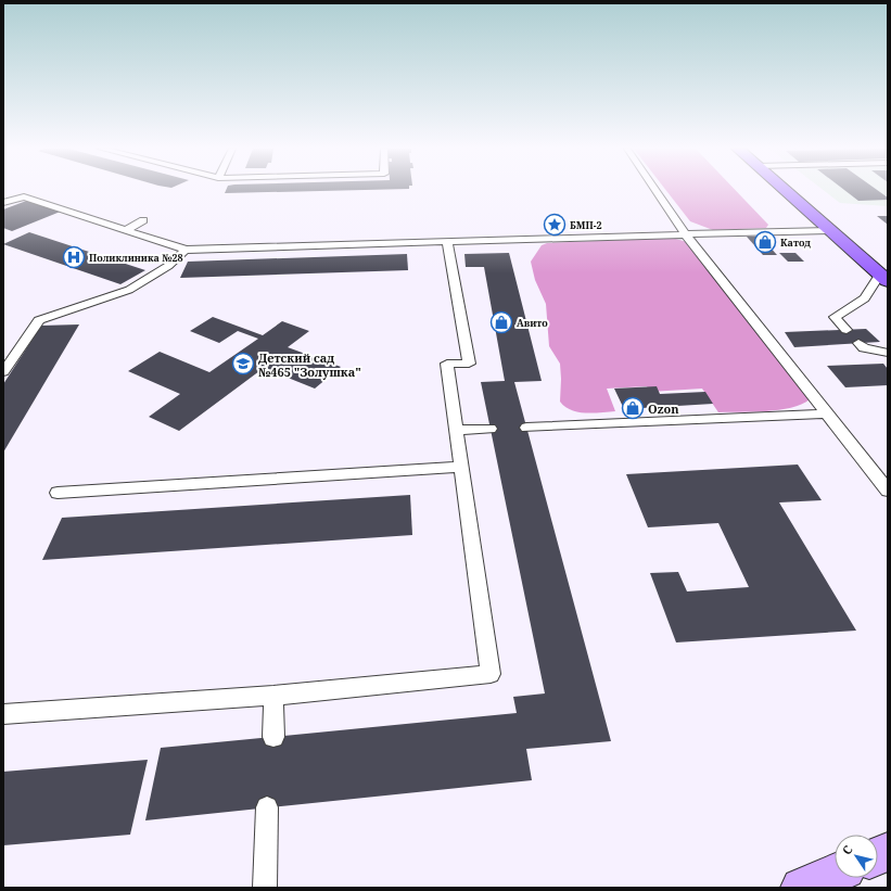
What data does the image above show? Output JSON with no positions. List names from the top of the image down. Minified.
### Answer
{"places":{"place":["БМП-2"],"shop":["Катод","Авито","Ozon"],"hospital":["Поликлиника №28"],"school or university":["Детский сад №465 \"Золушка\""]},"north":"top left"}
